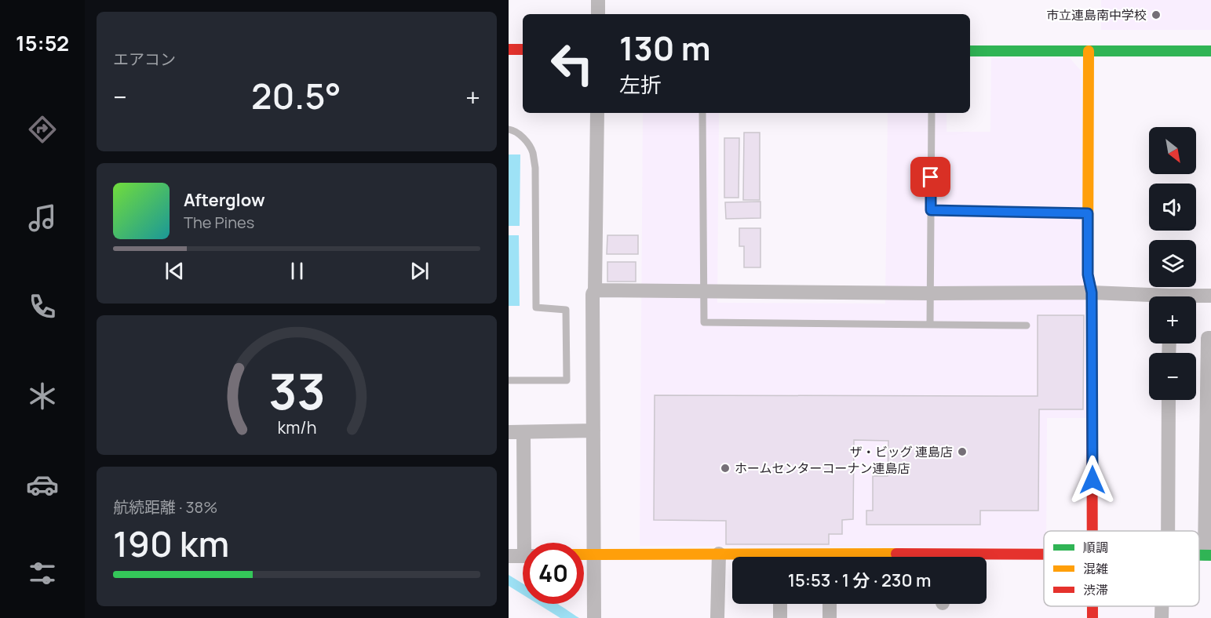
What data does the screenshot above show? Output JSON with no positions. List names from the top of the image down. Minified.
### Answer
{"places":["市立連島南中学校","ザ・ビッグ 連島店","ホームセンターコーナン連島店"],"legend":["順調","混雑","渋滞"],"north":"bottom right","page":{"tabs":"15:52","tile":["エアコン",["航続距離 · 38%","190 km"]],"turn":["130 m","左折"],"heat":["−","20.5°","+"],"map_buttons":["+","−"],"song":["Afterglow","The Pines"],"limit":"40","trip":"15:53 · 1 分 · 230 m","gauge":["33","km/h"]}}
